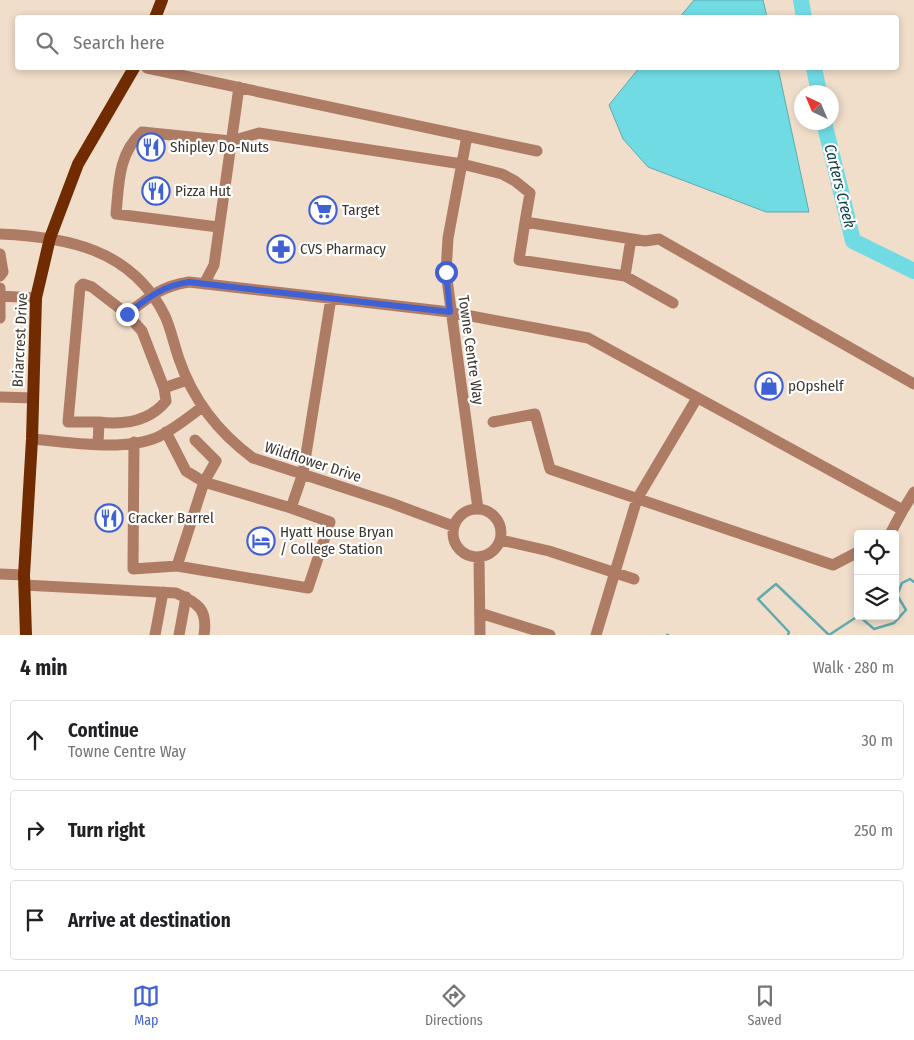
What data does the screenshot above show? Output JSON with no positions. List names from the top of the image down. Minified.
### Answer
{"streets":{"main road":["Briarcrest Drive"],"street":["Towne Centre Way","Wildflower Drive"]},"crossings":[["Briarcrest Drive","Wildflower Drive"],["Towne Centre Way","Wildflower Drive"]],"water":["Carters Creek"],"places":{"restaurant":["Shipley Do-Nuts","Pizza Hut","Cracker Barrel"],"supermarket":["Target"],"pharmacy":["CVS Pharmacy"],"shop":["pOpshelf"],"hotel":["Hyatt House Bryan / College Station"]},"north":"top left","page":{"search":"Search here","heading":["4 min","Walk · 280 m"],"list":[["Continue","Towne Centre Way","30 m"],["Turn right","250 m"],"Arrive at destination"],"nav":["Map","Directions","Saved"]}}
